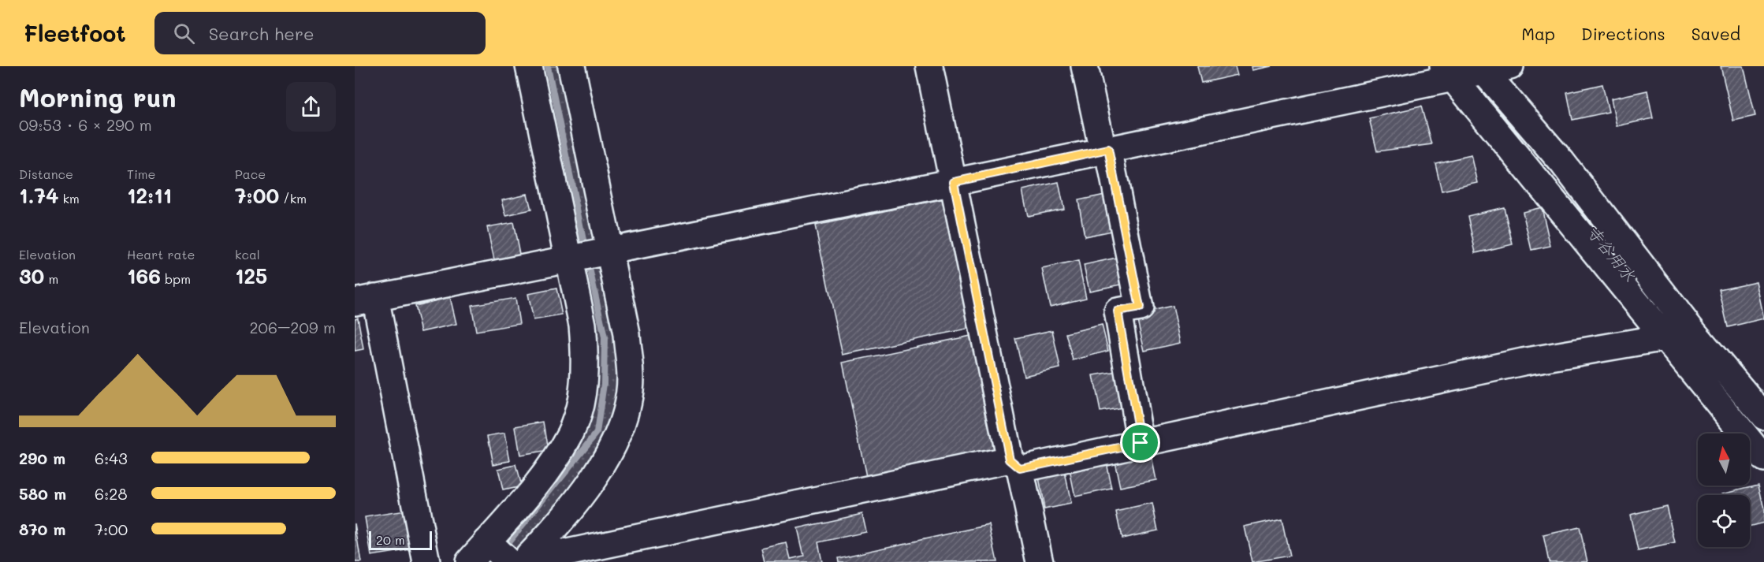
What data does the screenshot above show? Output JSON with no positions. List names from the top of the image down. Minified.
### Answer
{"water":["寺谷用水"],"scale_bar":"20 m","north":"top","page":{"header":"Fleetfoot","search":"Search here","nav":["Map","Directions","Saved"],"heading":["Morning run","09:53 · 6 × 290 m"],"stats":[["Distance","1.74 km"],["Time","12:11"],["Pace","7:00 /km"],["Elevation","30 m"],["Heart rate","166 bpm"],["kcal","125"]],"chart":["Elevation","206–209 m"],"list":[{"name":"290 m","note":"6:43"},{"name":"580 m","note":"6:28"},{"name":"870 m","note":"7:00"}],"scale":"20 m"}}
